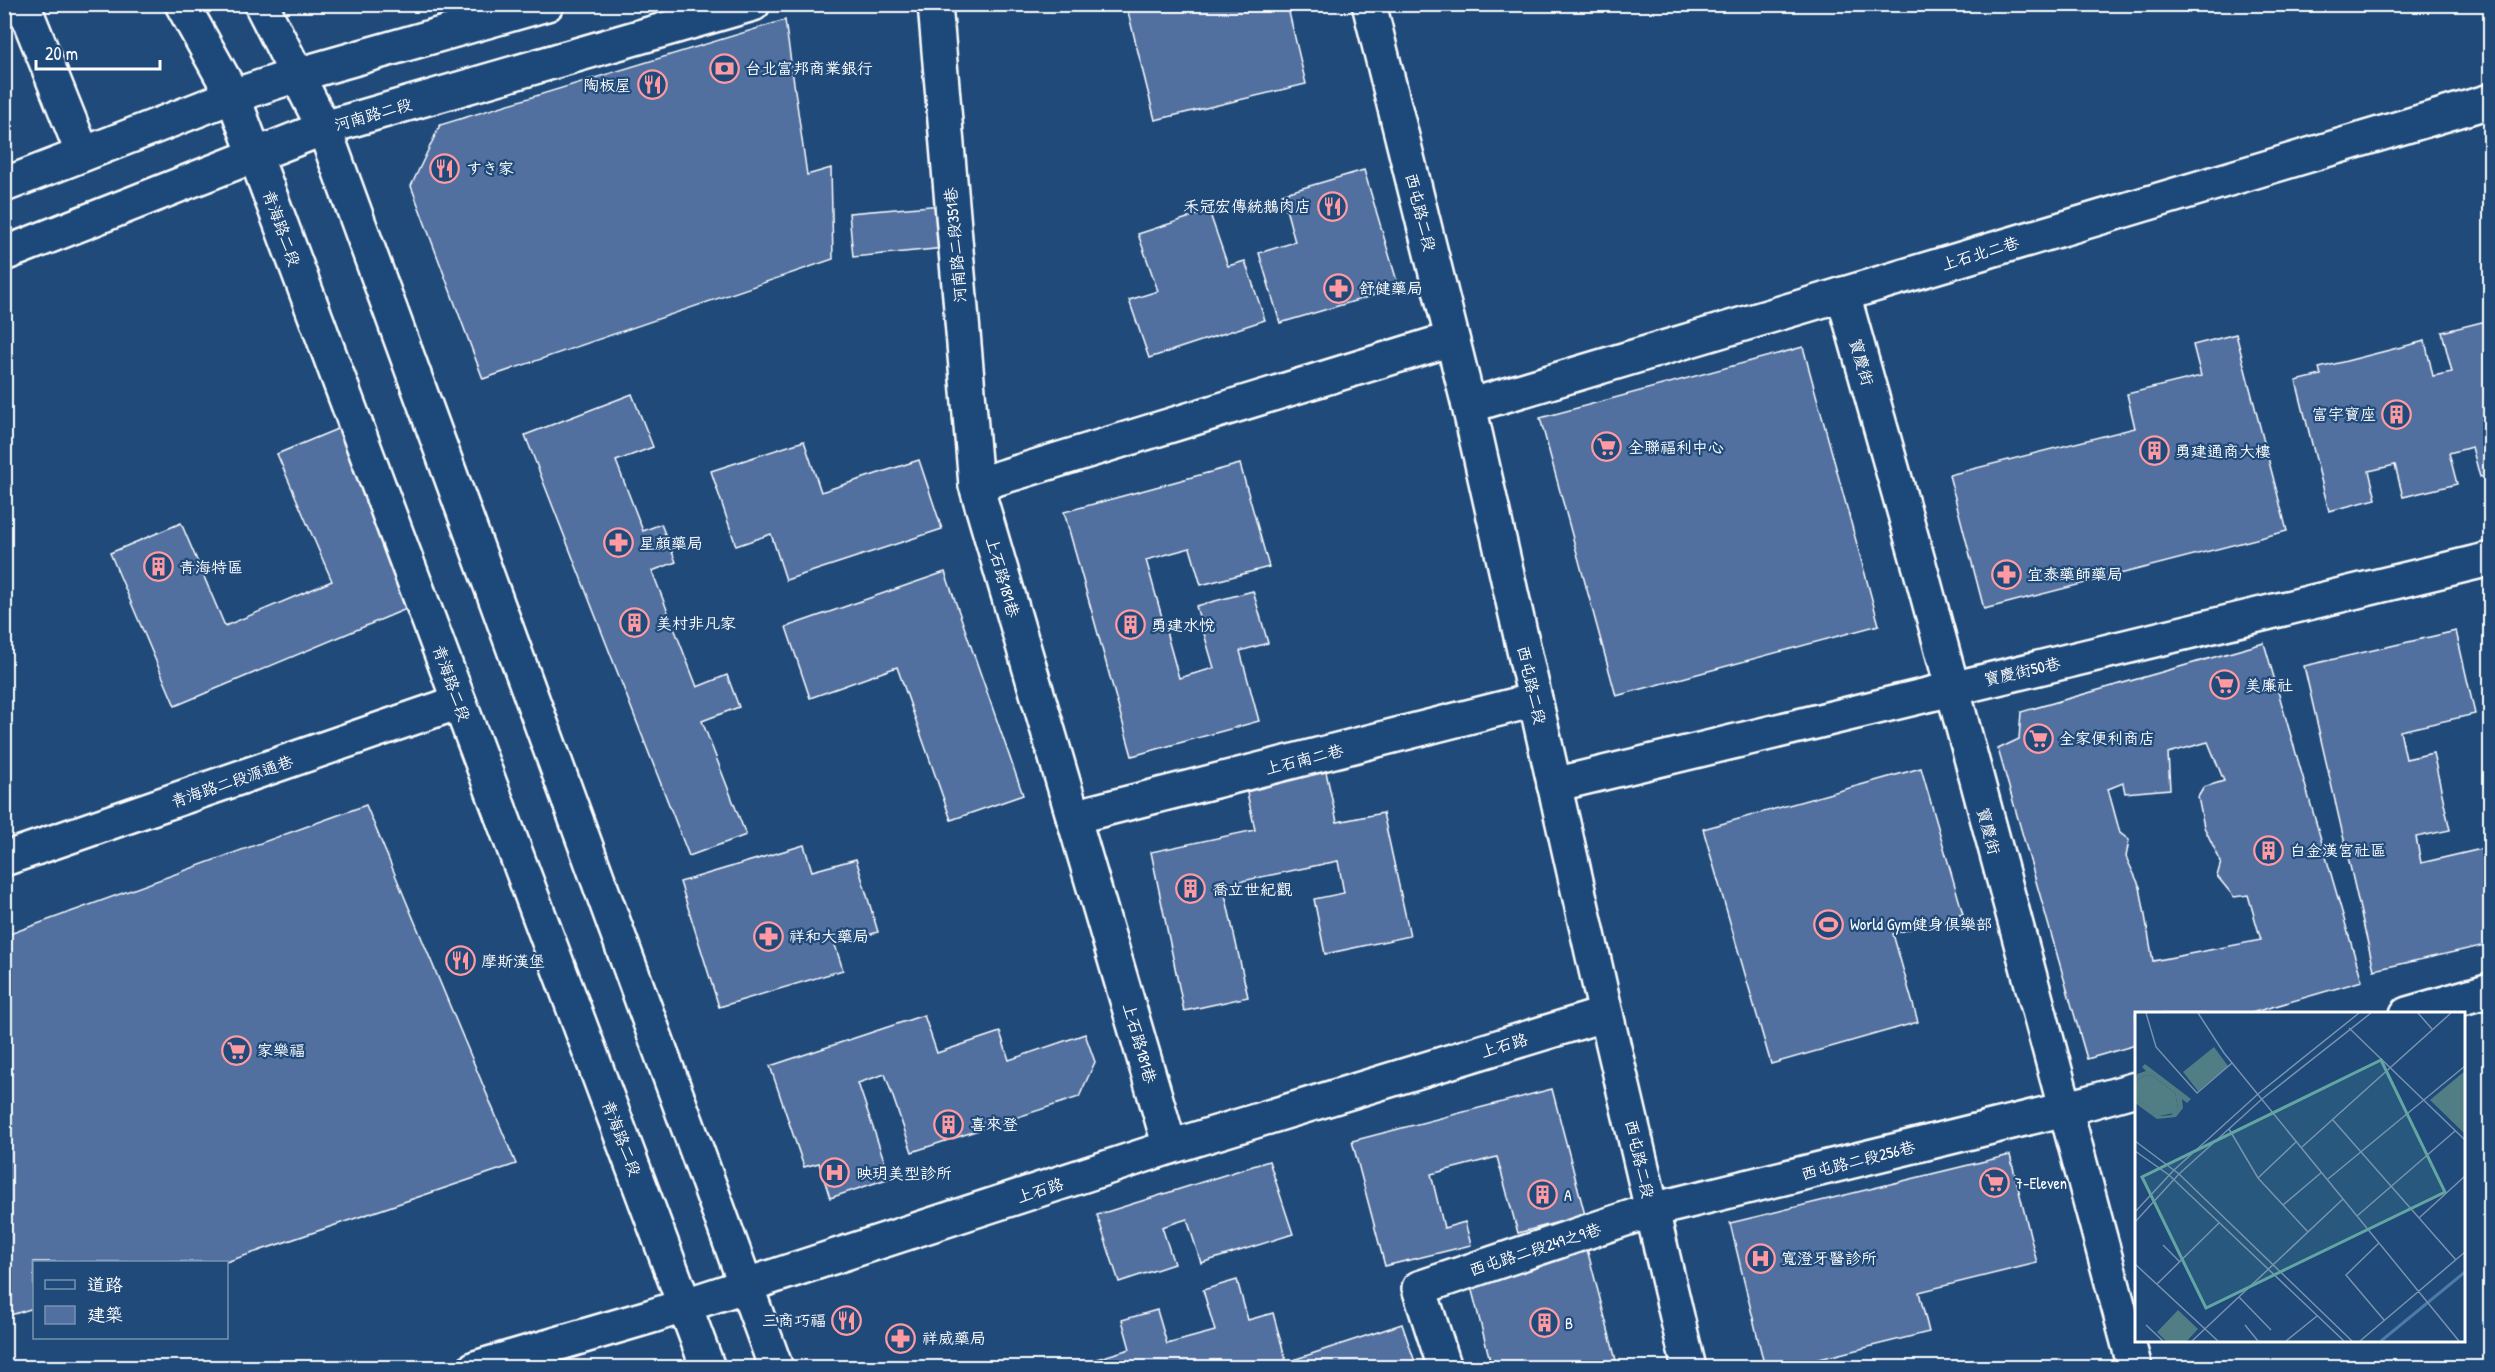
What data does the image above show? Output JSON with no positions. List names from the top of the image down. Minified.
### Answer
{"streets":{"street":["河南路二段","西屯路二段","青海路二段","河南路二段351巷","上石北二巷","寶慶街","上石路181巷","寶慶街50巷","上石南二巷","青海路二段源通巷","上石路","西屯路二段256巷","西屯路二段249之9巷"]},"crossings":[["河南路二段","青海路二段"],["西屯路二段","上石北二巷"],["西屯路二段","寶慶街50巷"],["西屯路二段","上石南二巷"],["西屯路二段","上石路"],["西屯路二段","西屯路二段256巷"],["西屯路二段","西屯路二段249之9巷"],["青海路二段","青海路二段源通巷"],["青海路二段","上石路"],["河南路二段351巷","上石路181巷"],["上石北二巷","寶慶街"],["寶慶街","寶慶街50巷"],["寶慶街","西屯路二段256巷"],["上石路181巷","上石南二巷"],["上石路181巷","上石路"],["西屯路二段256巷","西屯路二段249之9巷"]],"places":{"bank":["台北富邦商業銀行"],"restaurant":["陶板屋","すき家","禾冠宏傳統鵝肉店","摩斯漢堡","三商巧福"],"pharmacy":["舒健藥局","星顏藥局","宜泰藥師藥局","祥和大藥局","祥威藥局"],"building":["富宇寶座","勇建通商大樓","青海特區","美村非凡家","勇建水悅","白金漢宮社區","喬立世紀觀","喜來登","A","B"],"supermarket":["全聯福利中心","美廉社","全家便利商店","家樂福","7-Eleven"],"sports":["World Gym健身俱樂部"],"hospital":["映玥美型診所","寬澄牙醫診所"]},"legend":["道路","建築"],"scale_bar":"20 m"}
